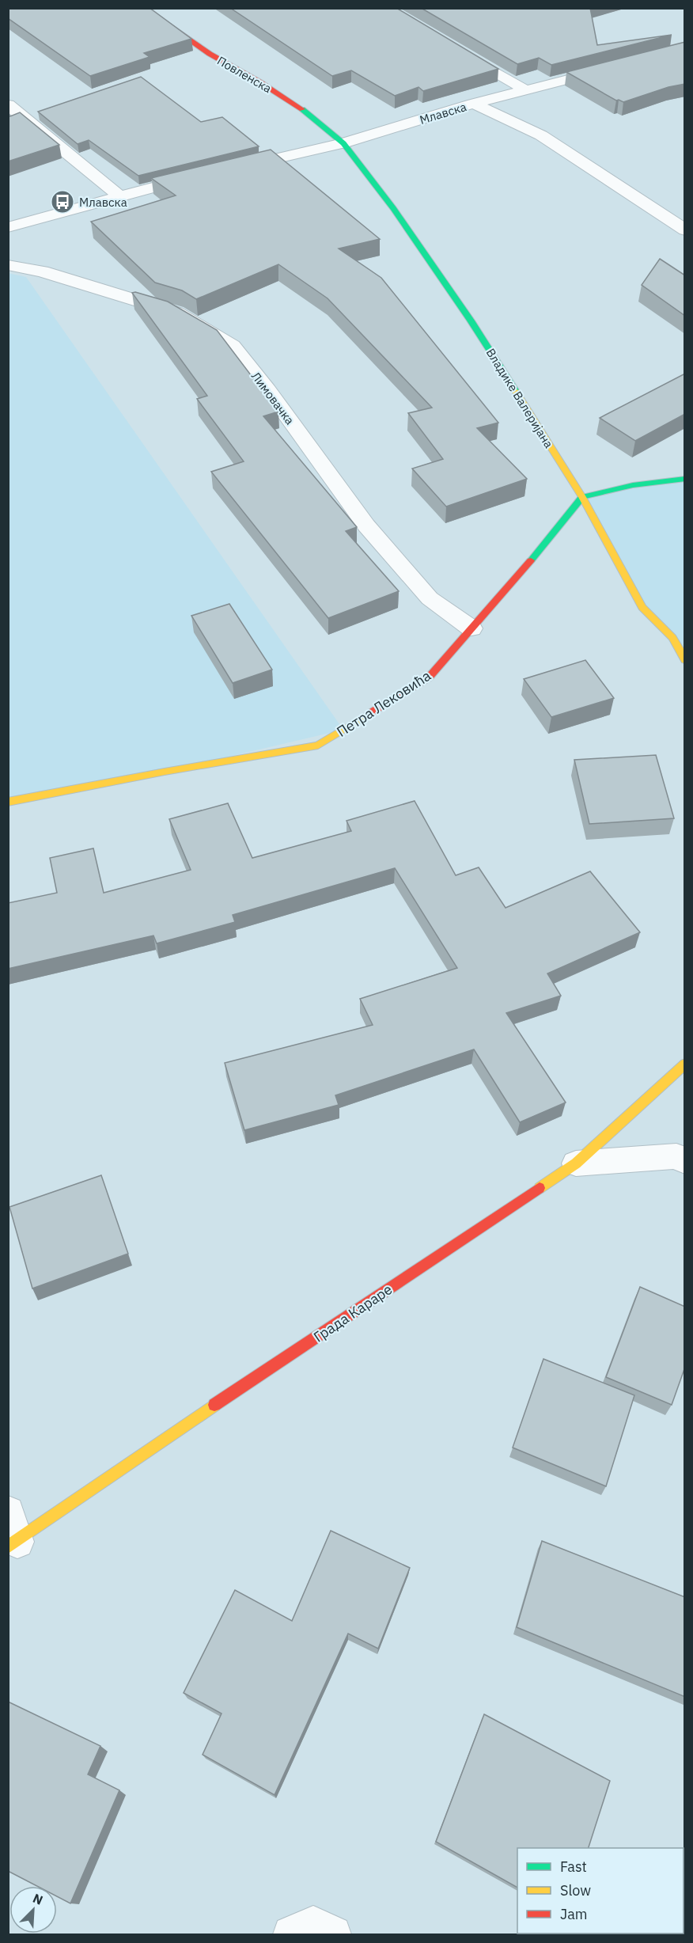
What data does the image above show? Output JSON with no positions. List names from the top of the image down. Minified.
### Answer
{"streets":{"street":["Повленска","Млавска","Лимовачка","Владике Валеријана","Петра Лековића","Града Караре"]},"crossings":[["Повленска","Млавска"],["Повленска","Владике Валеријана"],["Млавска","Владике Валеријана"],["Лимовачка","Петра Лековића"],["Владике Валеријана","Петра Лековића"]],"places":{"bus stop":["Млавска"]},"legend":["Fast","Slow","Jam"],"north":"top right"}
